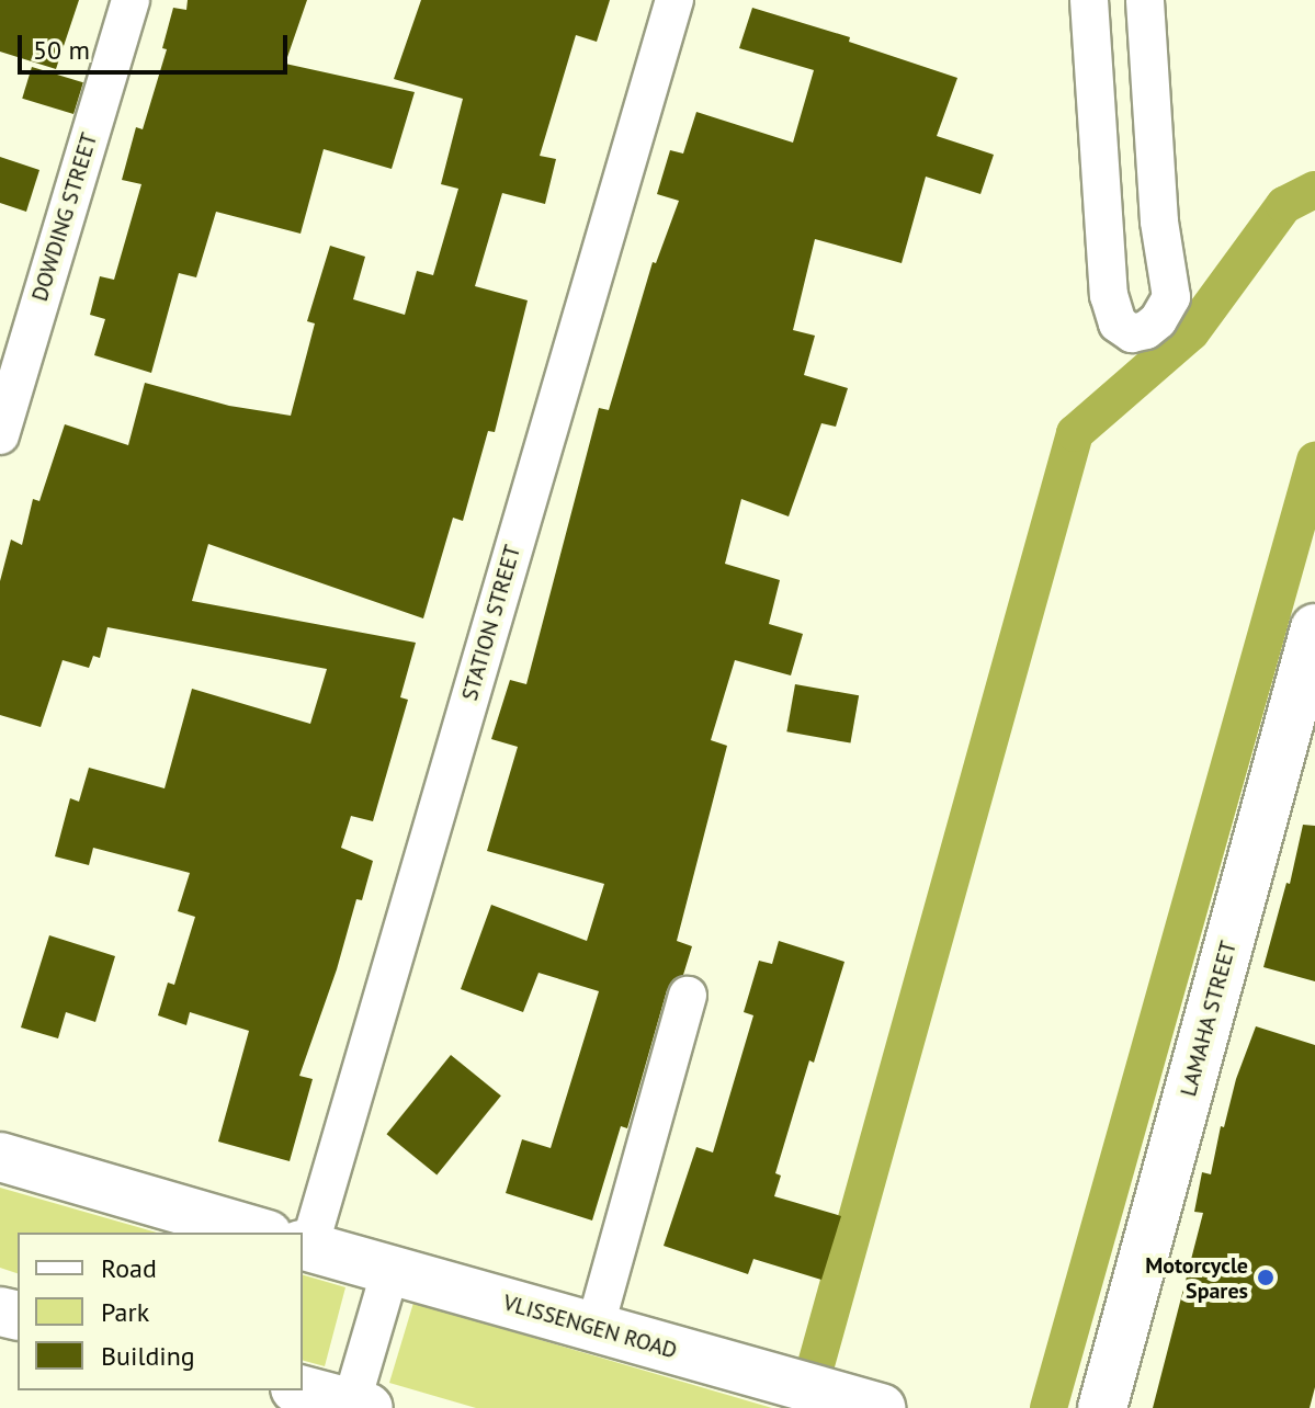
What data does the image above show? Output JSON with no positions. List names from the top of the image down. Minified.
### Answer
{"streets":{"main road":["LAMAHA STREET","VLISSENGEN ROAD"],"street":["DOWDING STREET","STATION STREET"]},"places":["Motorcycle Spares"],"legend":["Road","Park","Building"],"scale_bar":"50 m"}
